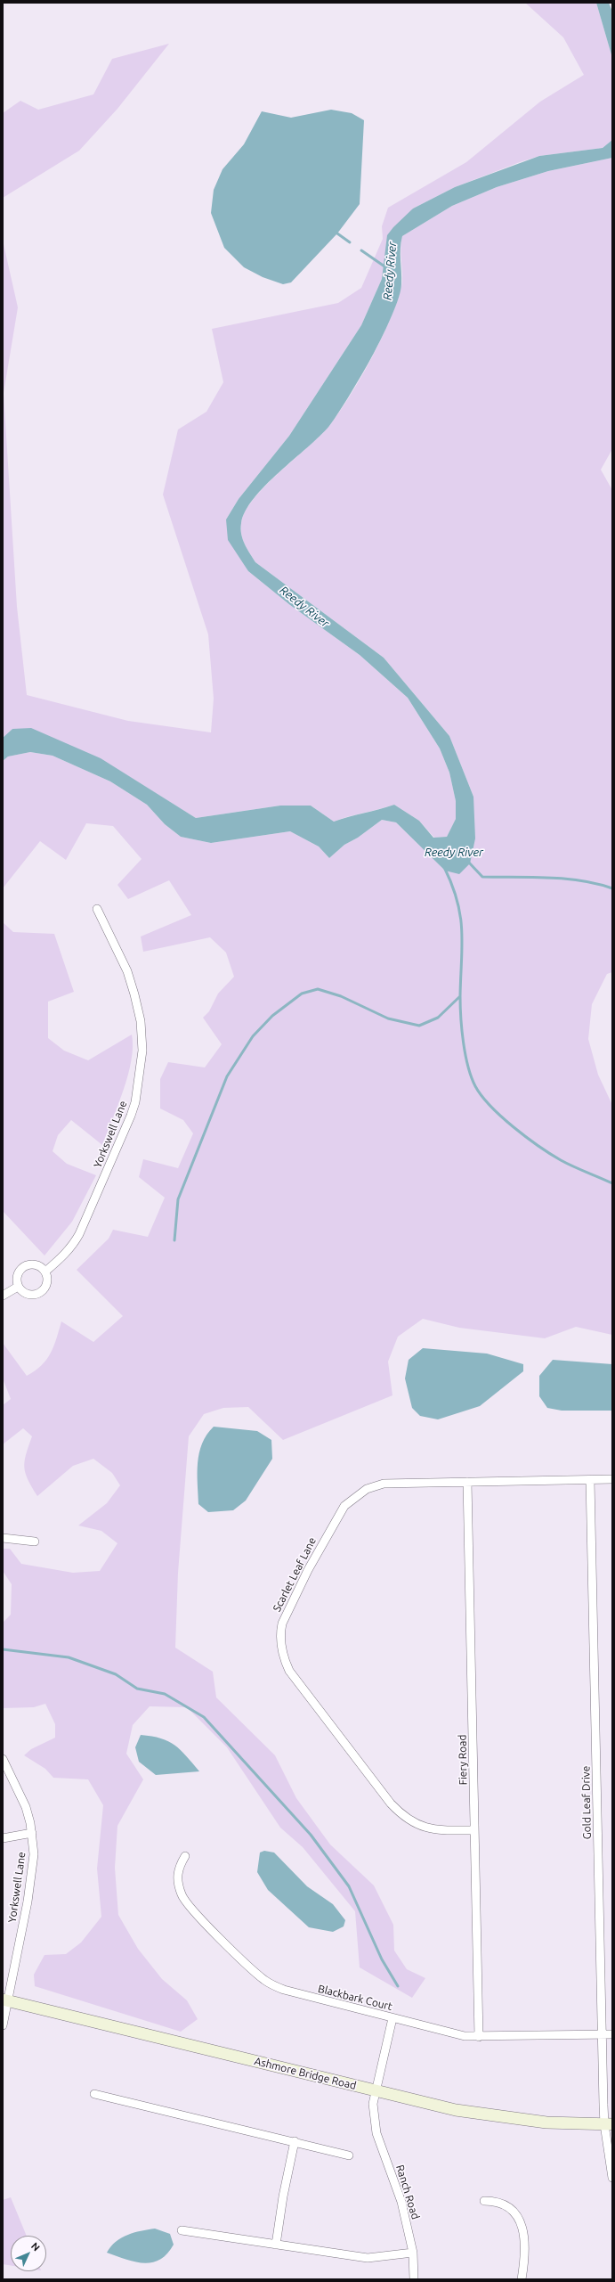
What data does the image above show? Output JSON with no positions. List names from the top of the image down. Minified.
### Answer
{"streets":{"main road":["Ashmore Bridge Road"],"street":["Yorkswell Lane","Scarlet Leaf Lane","Fiery Road","Gold Leaf Drive","Blackbark Court","Ranch Road"]},"crossings":[["Yorkswell Lane","Ashmore Bridge Road"],["Scarlet Leaf Lane","Fiery Road"],["Scarlet Leaf Lane","Gold Leaf Drive"],["Fiery Road","Blackbark Court"],["Gold Leaf Drive","Blackbark Court"],["Gold Leaf Drive","Ashmore Bridge Road"],["Blackbark Court","Ranch Road"],["Ashmore Bridge Road","Ranch Road"]],"water":["Reedy River"],"north":"top right"}
